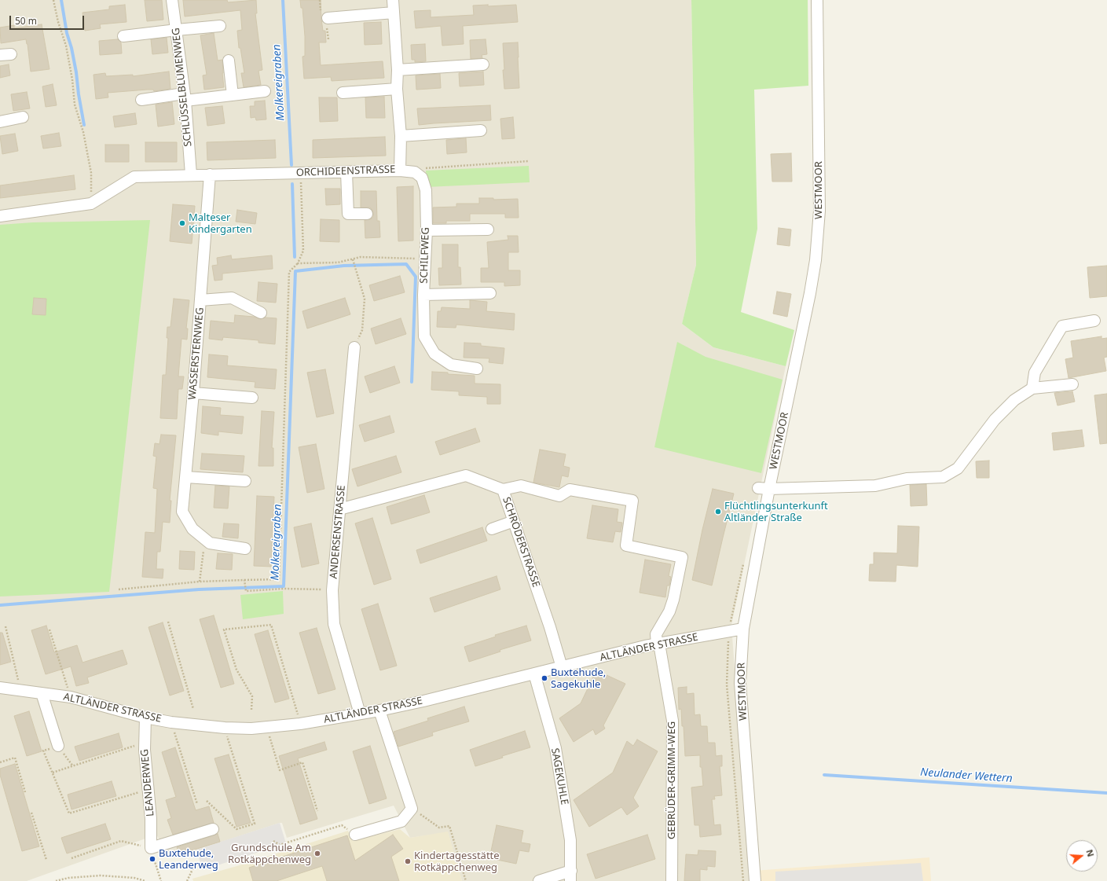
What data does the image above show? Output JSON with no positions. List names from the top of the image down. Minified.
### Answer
{"streets":{"street":["SCHLÜSSELBLUMENWEG","ORCHIDEENSTRASSE","WESTMOOR","SCHILFWEG","WASSERSTERNWEG","ANDERSENSTRASSE","SCHRÖDERSTRASSE","ALTLÄNDER STRASSE","SAGEKUHLE","GEBRÜDER-GRIMM-WEG","LEANDERWEG"]},"crossings":[["SCHLÜSSELBLUMENWEG","ORCHIDEENSTRASSE"],["ORCHIDEENSTRASSE","WASSERSTERNWEG"],["WESTMOOR","ALTLÄNDER STRASSE"],["ANDERSENSTRASSE","SCHRÖDERSTRASSE"],["ANDERSENSTRASSE","ALTLÄNDER STRASSE"],["SCHRÖDERSTRASSE","ALTLÄNDER STRASSE"],["SCHRÖDERSTRASSE","GEBRÜDER-GRIMM-WEG"],["ALTLÄNDER STRASSE","SAGEKUHLE"],["ALTLÄNDER STRASSE","GEBRÜDER-GRIMM-WEG"],["ALTLÄNDER STRASSE","LEANDERWEG"]],"water":["Molkereigraben","Neulander Wettern"],"places":["Malteser Kindergarten","Flüchtlingsunterkunft Altländer Straße","Buxtehude, Sagekuhle","Grundschule Am Rotkäppchenweg","Buxtehude, Leanderweg","Kindertagesstätte Rotkäppchenweg"],"scale_bar":"50 m","north":"right"}
